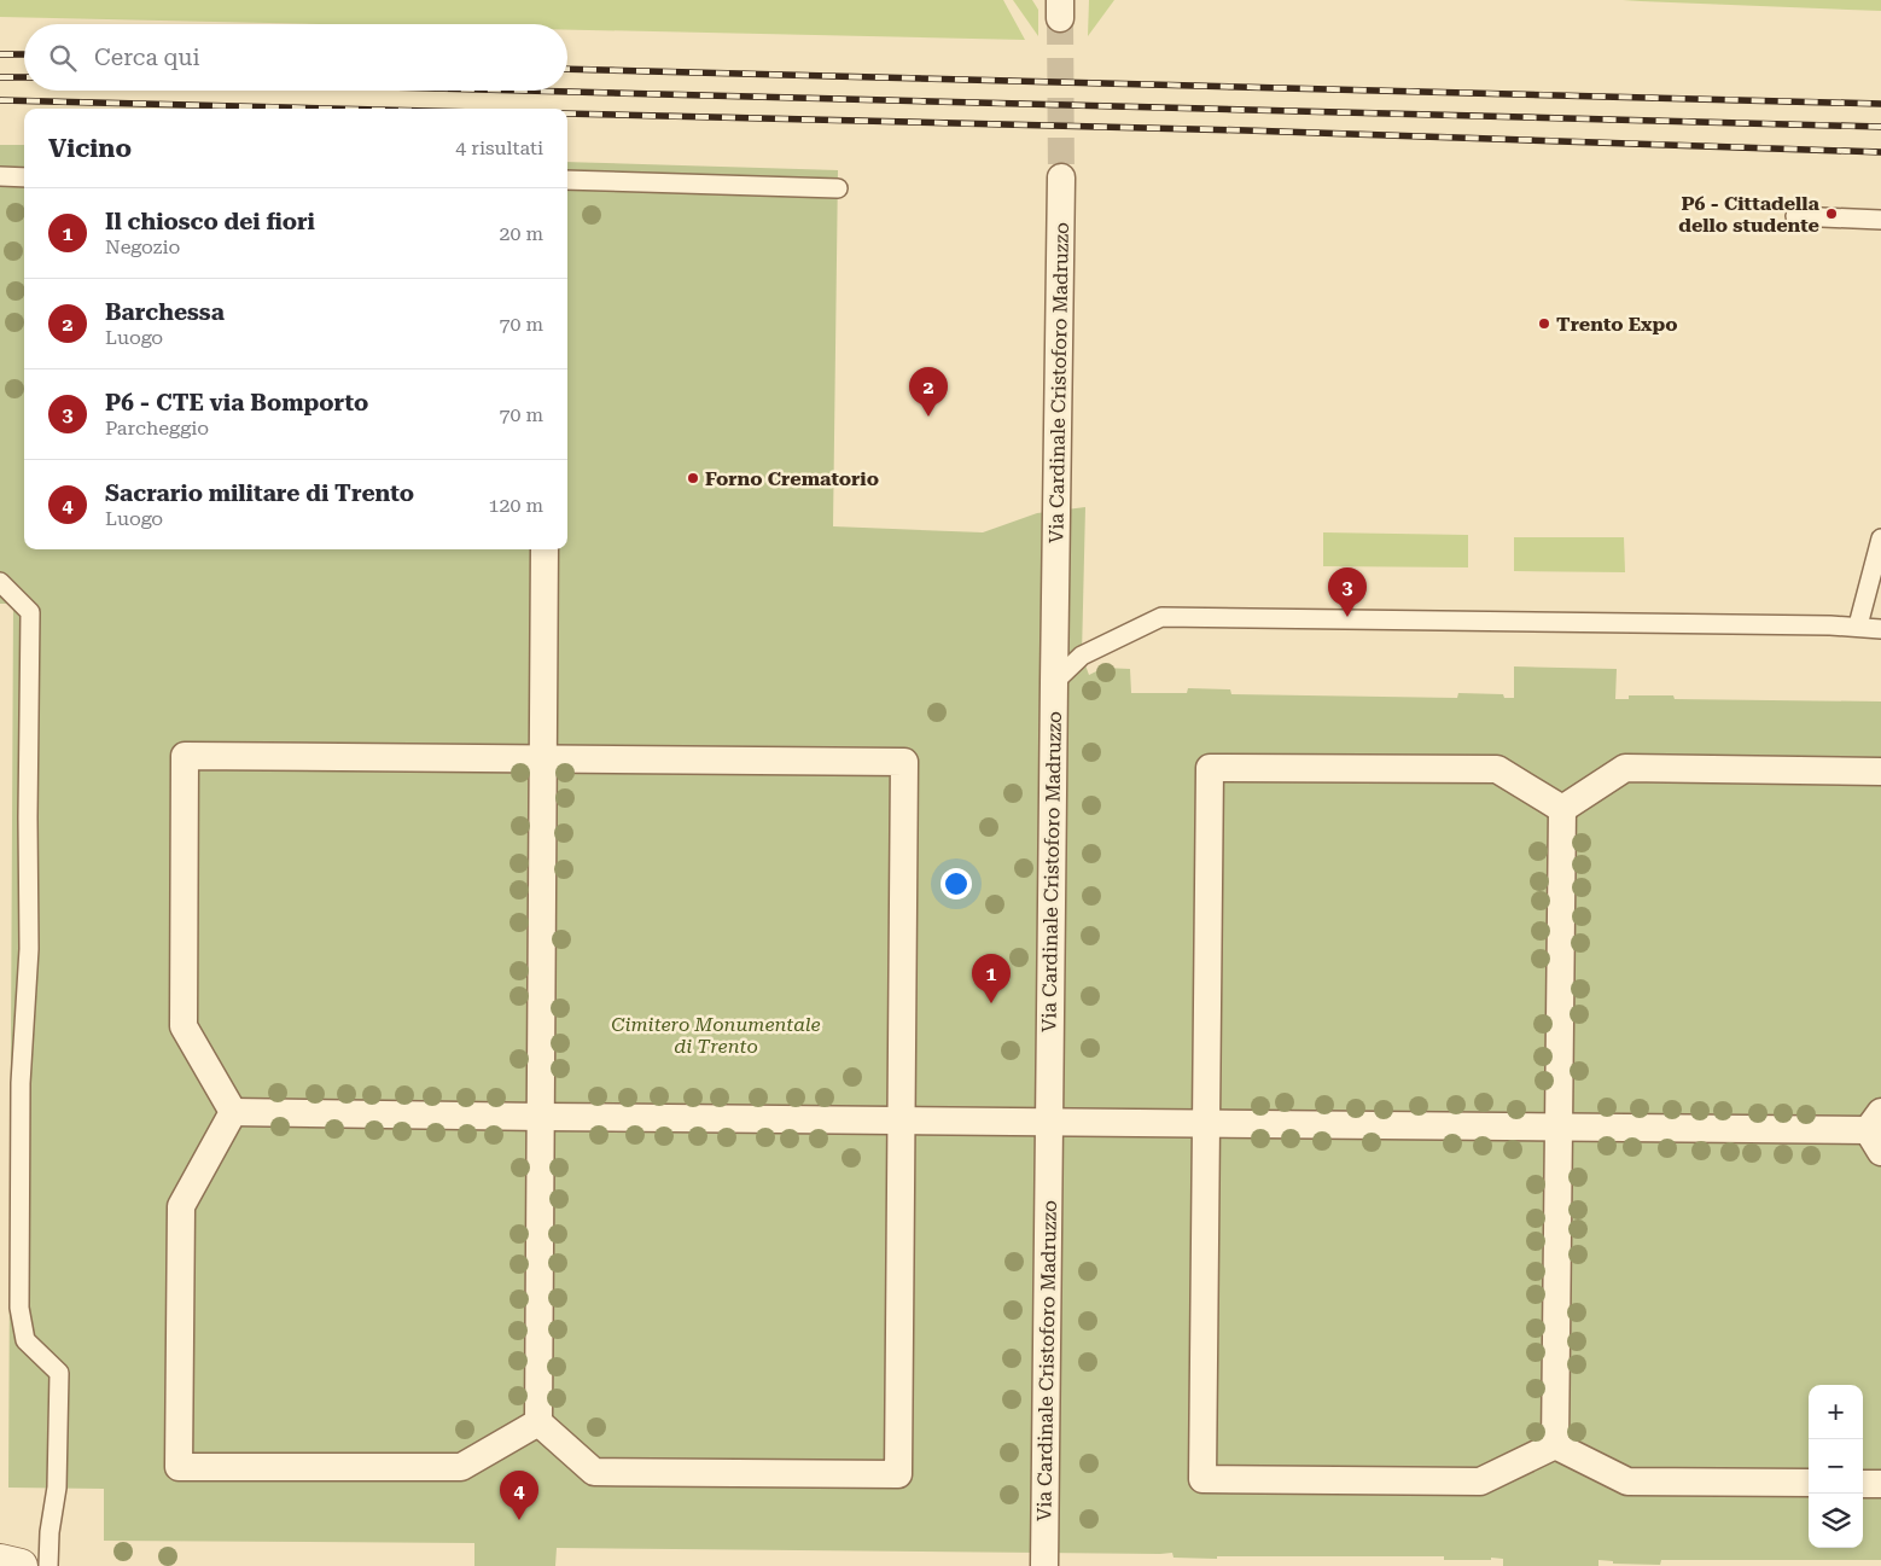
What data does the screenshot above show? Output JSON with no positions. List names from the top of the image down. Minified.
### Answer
{"streets":{"street":["Via Cardinale Cristoforo Madruzzo"]},"parks":["Cimitero Monumentale di Trento"],"places":["P6 - Cittadella dello studente","Trento Expo","Forno Crematorio"],"page":{"search":"Cerca qui","heading":["Vicino","4 risultati"],"list":[{"mark":"1","name":"Il chiosco dei fiori","note":"Negozio","value":"20 m"},{"mark":"2","name":"Barchessa","note":"Luogo","value":"70 m"},{"mark":"3","name":"P6 - CTE via Bomporto","note":"Parcheggio","value":"70 m"},{"mark":"4","name":"Sacrario militare di Trento","note":"Luogo","value":"120 m"}],"pins":["2","3","1","4"],"map_buttons":["+","−"]}}
